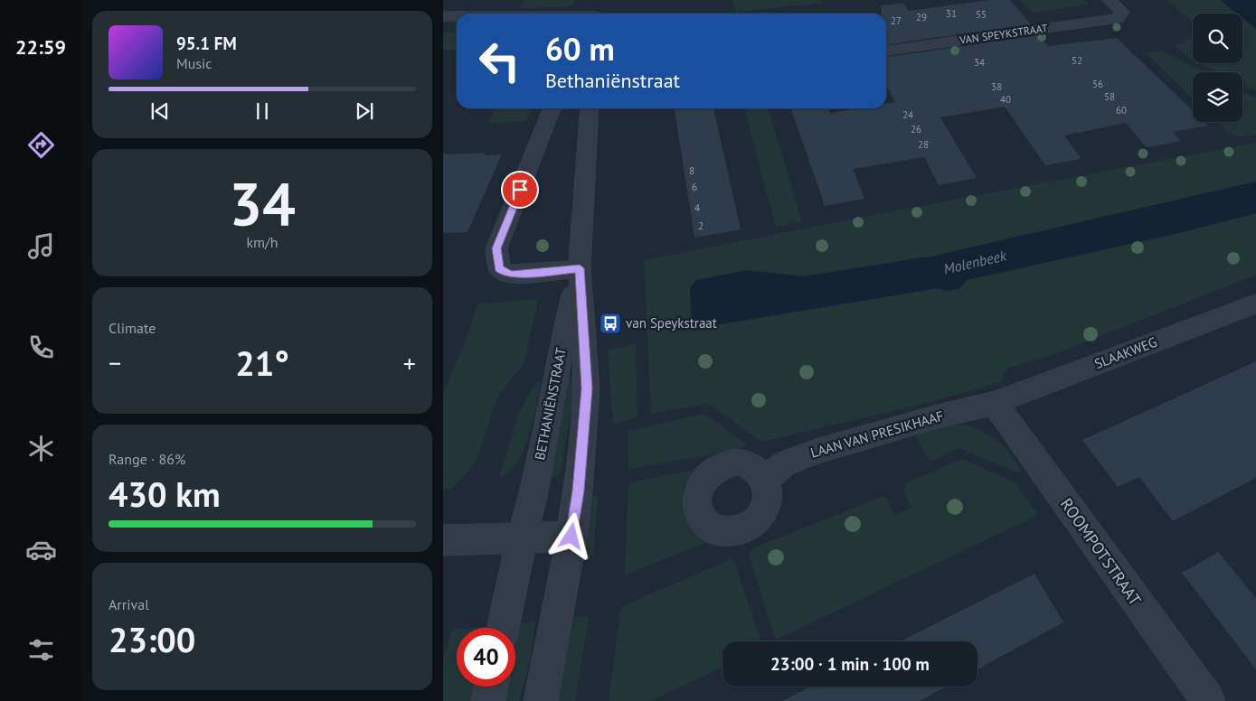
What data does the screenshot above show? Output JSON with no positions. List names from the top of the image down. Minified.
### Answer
{"streets":{"street":["VAN SPEYKSTRAAT","SLAAKWEG","BETHANIËNSTRAAT","LAAN VAN PRESIKHAAF","ROOMPOTSTRAAT"]},"crossings":[["SLAAKWEG","LAAN VAN PRESIKHAAF"],["SLAAKWEG","ROOMPOTSTRAAT"],["LAAN VAN PRESIKHAAF","ROOMPOTSTRAAT"]],"water":["Molenbeek"],"places":{"bus stop":["van Speykstraat"]},"house_numbers":["31","55","29","27","52","34","56","38","58","40","60","24","26","28","8","6","4","2"],"page":{"tabs":"22:59","turn":["60 m","Bethaniënstraat"],"song":["95.1 FM","Music"],"tile":[["34","km/h"],"Climate",["Range · 86%","430 km"],["Arrival","23:00"]],"heat":["−","21°","+"],"limit":"40","trip":"23:00 · 1 min · 100 m"}}
